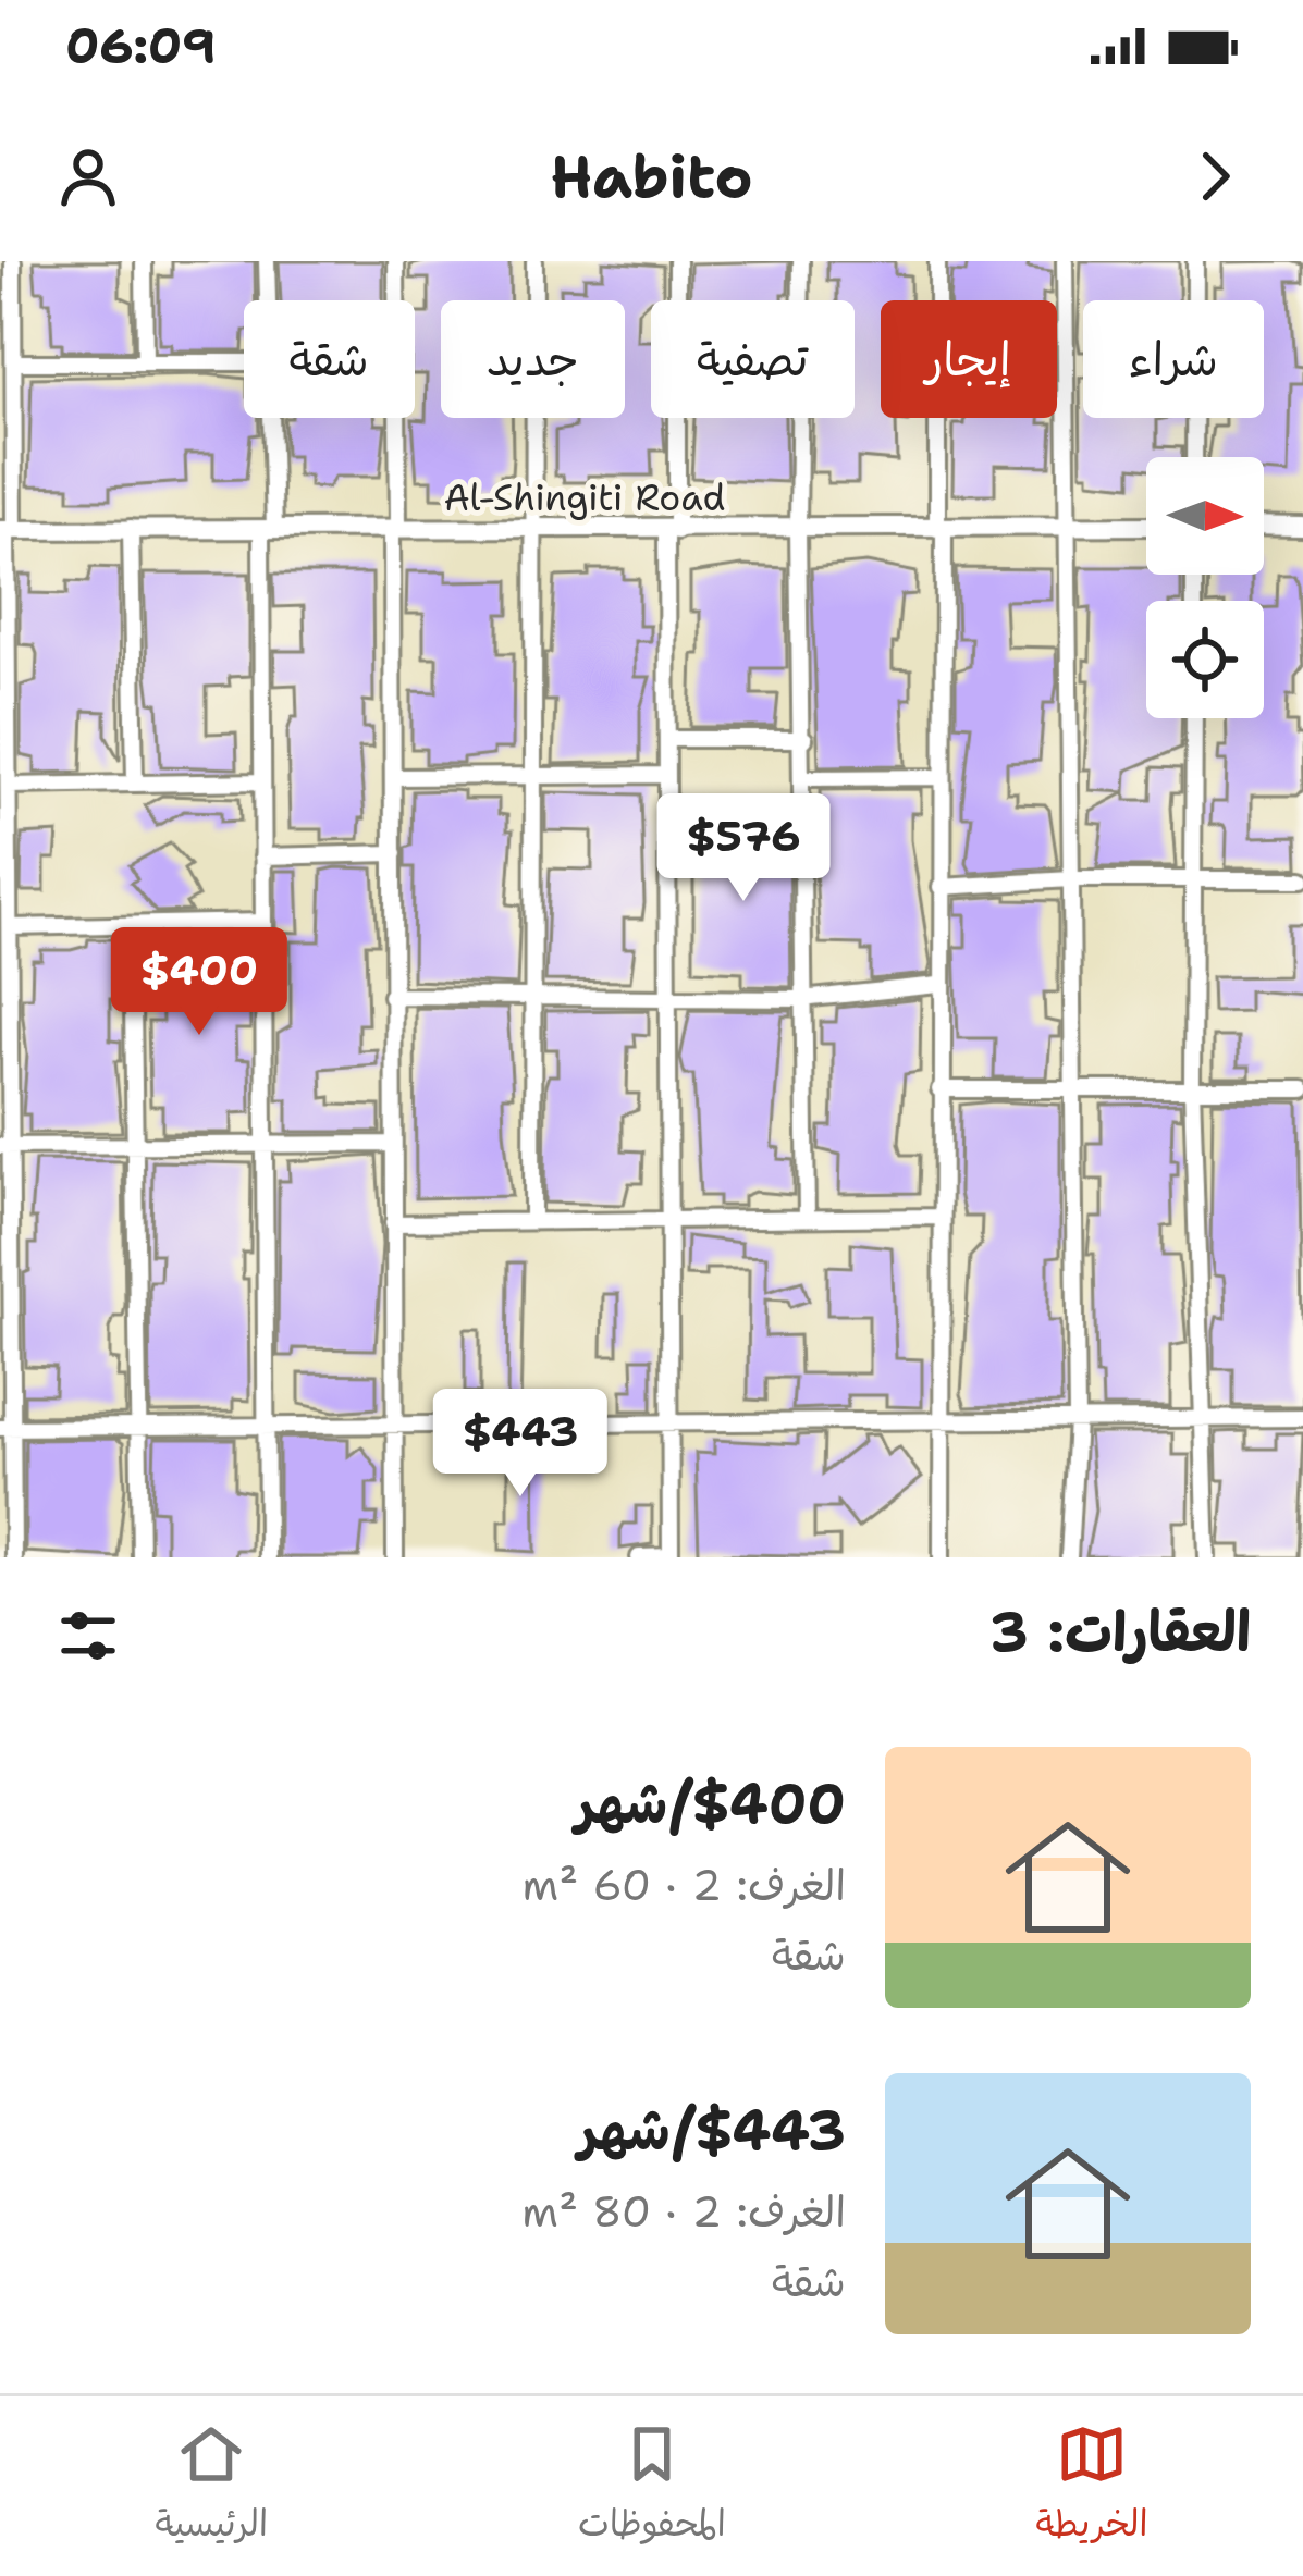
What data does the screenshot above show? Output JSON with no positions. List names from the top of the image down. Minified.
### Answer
{"streets":{"street":["Al-Shingiti Road"]},"north":"right","page":{"status":"06:09","header":"Habito","chip":["شراء","إيجار","تصفية","جديد","شقة"],"price":["$576","$400","$443"],"heading":"العقارات: 3","list":[{"name":"$400/شهر","note":"الغرف: 2 · 60 m² · شقة"},{"name":"$443/شهر","note":"الغرف: 2 · 80 m² · شقة"}],"tabs":["الخريطة","المحفوظات","الرئيسية"]}}
